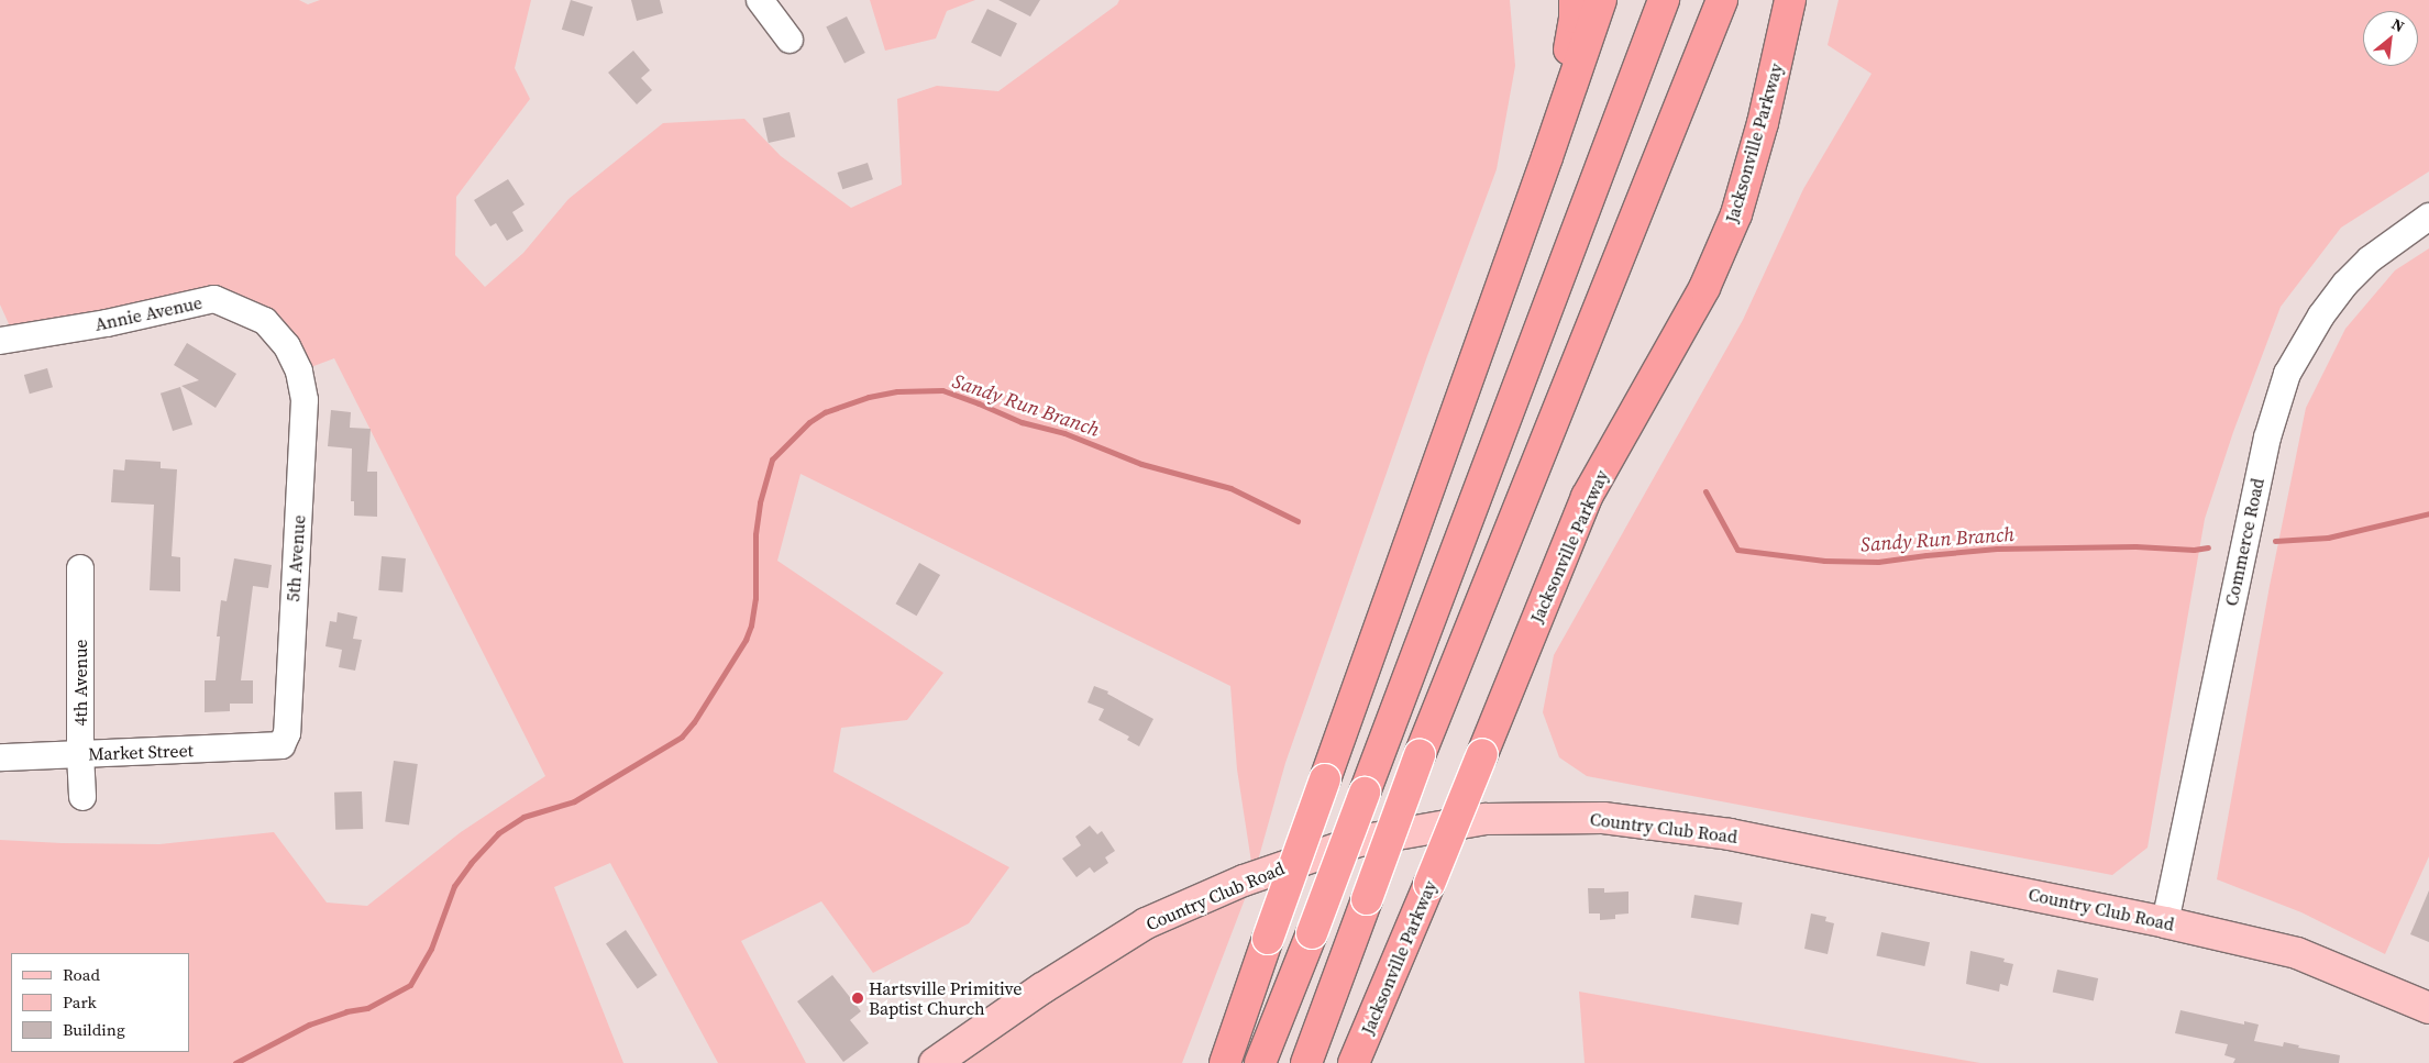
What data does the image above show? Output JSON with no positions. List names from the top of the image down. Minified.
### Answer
{"streets":{"highway":["Jacksonville Parkway"],"main road":["Country Club Road"],"street":["Annie Avenue","Commerce Road","5th Avenue","4th Avenue","Market Street"]},"crossings":[["Annie Avenue","5th Avenue"],["Commerce Road","Country Club Road"],["5th Avenue","Market Street"],["4th Avenue","Market Street"]],"water":["Sandy Run Branch"],"places":["Hartsville Primitive Baptist Church"],"legend":["Road","Park","Building"],"north":"top right"}
